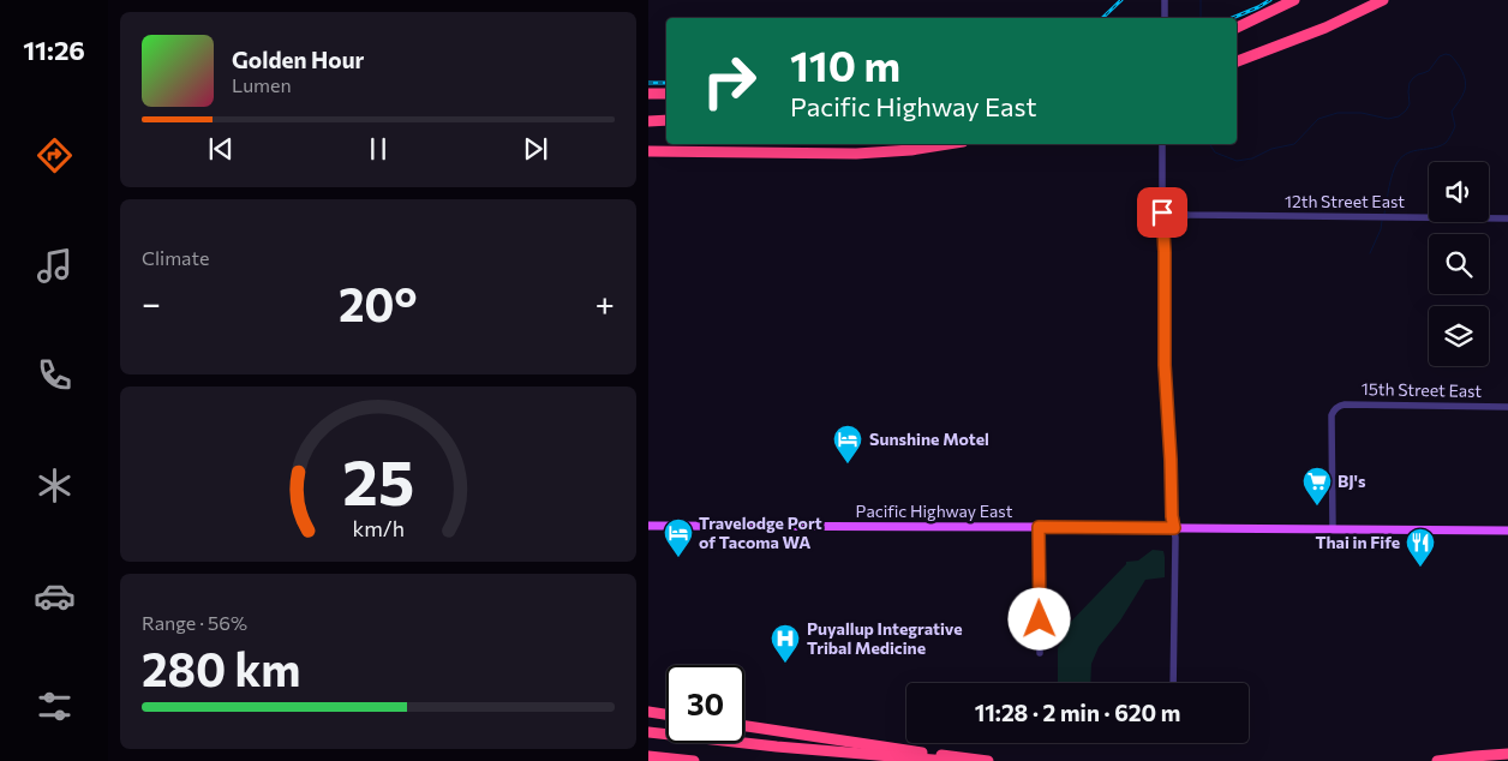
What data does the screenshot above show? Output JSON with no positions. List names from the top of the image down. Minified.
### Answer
{"streets":{"main road":["Pacific Highway East"],"street":["12th Street East","15th Street East"]},"crossings":[["15th Street East","Pacific Highway East"]],"places":{"hotel":["Sunshine Motel","Travelodge Port of Tacoma WA"],"supermarket":["BJ's"],"restaurant":["Thai in Fife"],"hospital":["Puyallup Integrative Tribal Medicine"]},"page":{"tabs":"11:26","turn":["110 m","Pacific Highway East"],"song":["Golden Hour","Lumen"],"tile":["Climate",["Range · 56%","280 km"]],"heat":["−","20°","+"],"limit":"30","trip":"11:28 · 2 min · 620 m","gauge":["25","km/h"]}}
